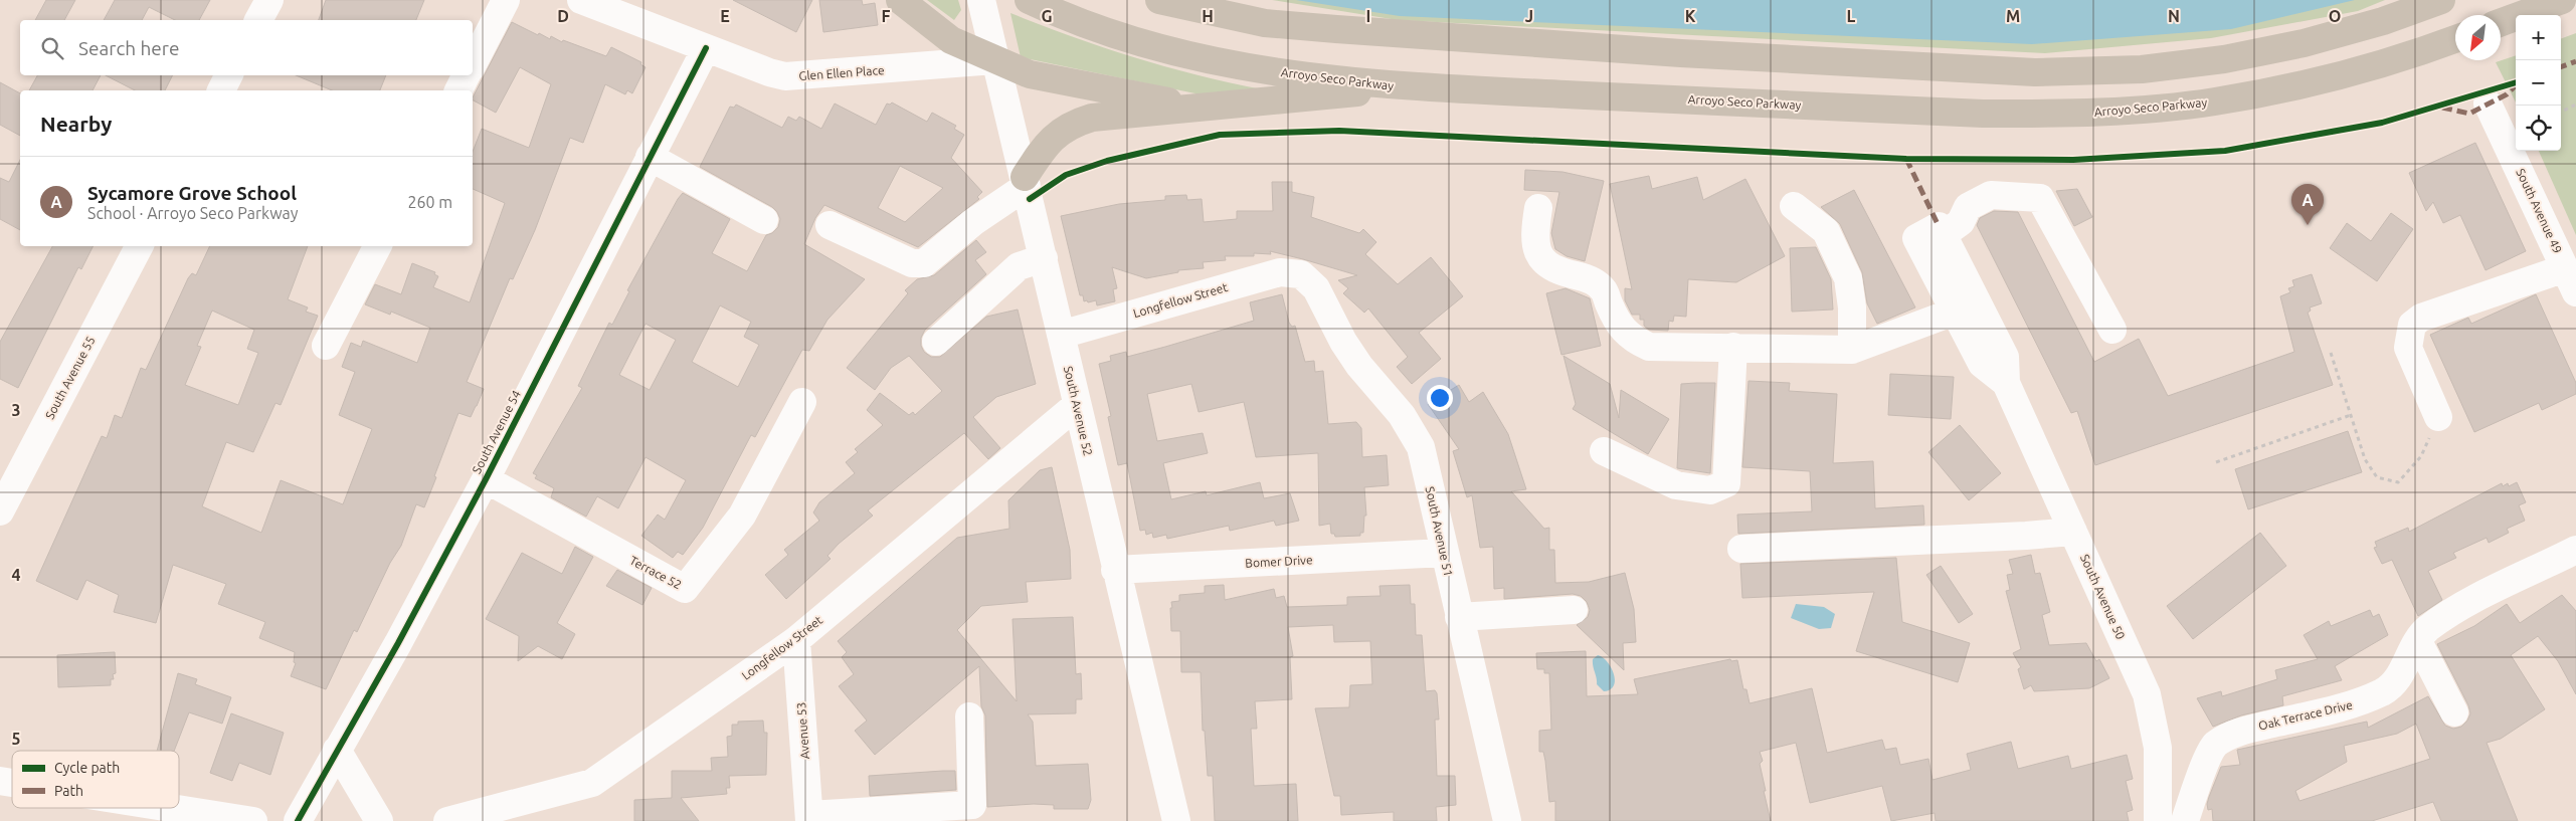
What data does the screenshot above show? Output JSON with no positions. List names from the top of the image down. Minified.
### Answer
{"streets":{"highway":["Arroyo Seco Parkway"],"street":["Glen Ellen Place","South Avenue 49","Longfellow Street","South Avenue 55","South Avenue 52","South Avenue 54","South Avenue 51","Bomer Drive","Terrace 52","South Avenue 50","Oak Terrace Drive","Avenue 53"]},"crossings":[["Glen Ellen Place","South Avenue 52"],["Glen Ellen Place","South Avenue 54"],["Longfellow Street","South Avenue 52"],["Longfellow Street","South Avenue 51"],["Longfellow Street","Avenue 53"],["South Avenue 52","Bomer Drive"],["South Avenue 54","Terrace 52"],["South Avenue 51","Bomer Drive"]],"legend":["Cycle path","Path"],"north":"bottom left","page":{"map_buttons":["+","−"],"search":"Search here","heading":"Nearby","list":[{"mark":"A","name":"Sycamore Grove School","note":"School · Arroyo Seco Parkway","value":"260 m"}],"pins":"A"},"grid":{"columns":["D","E","F","G","H","I","J","K","L","M","N","O"],"rows":["3","4","5"]}}
